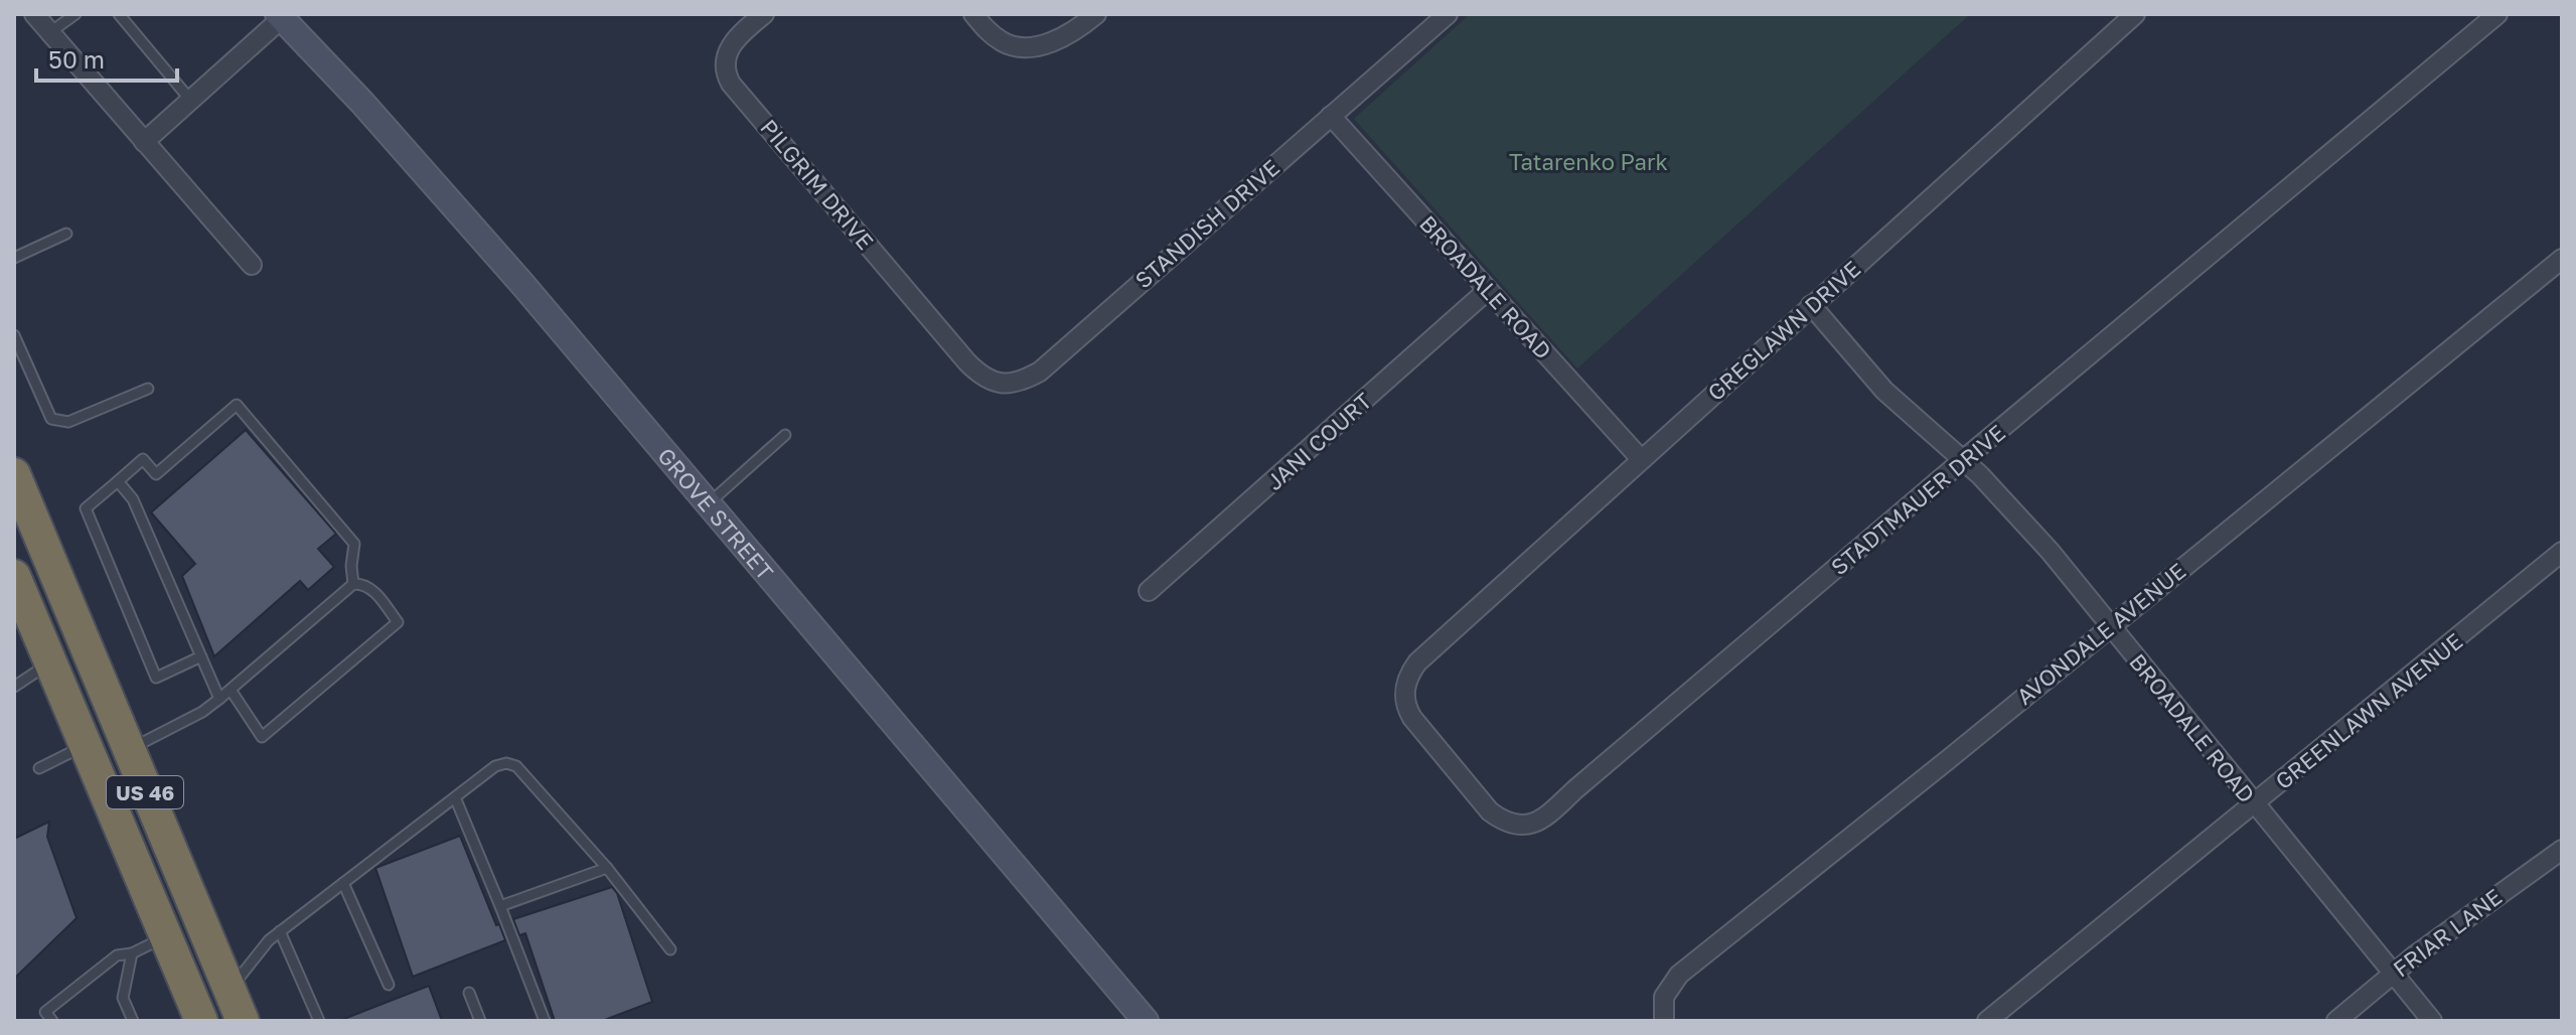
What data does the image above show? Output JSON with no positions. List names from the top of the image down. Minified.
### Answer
{"streets":{"highway":["US 46"],"street":["PILGRIM DRIVE","STANDISH DRIVE","BROADALE ROAD","GREGLAWN DRIVE","JANI COURT","STADTMAUER DRIVE","GROVE STREET","AVONDALE AVENUE","GREENLAWN AVENUE","FRIAR LANE"]},"crossings":[["PILGRIM DRIVE","STANDISH DRIVE"],["STANDISH DRIVE","BROADALE ROAD"],["BROADALE ROAD","GREGLAWN DRIVE"],["BROADALE ROAD","JANI COURT"],["BROADALE ROAD","STADTMAUER DRIVE"],["BROADALE ROAD","AVONDALE AVENUE"],["BROADALE ROAD","GREENLAWN AVENUE"],["BROADALE ROAD","FRIAR LANE"],["GREGLAWN DRIVE","STADTMAUER DRIVE"]],"parks":["Tatarenko Park"],"scale_bar":"50 m"}
